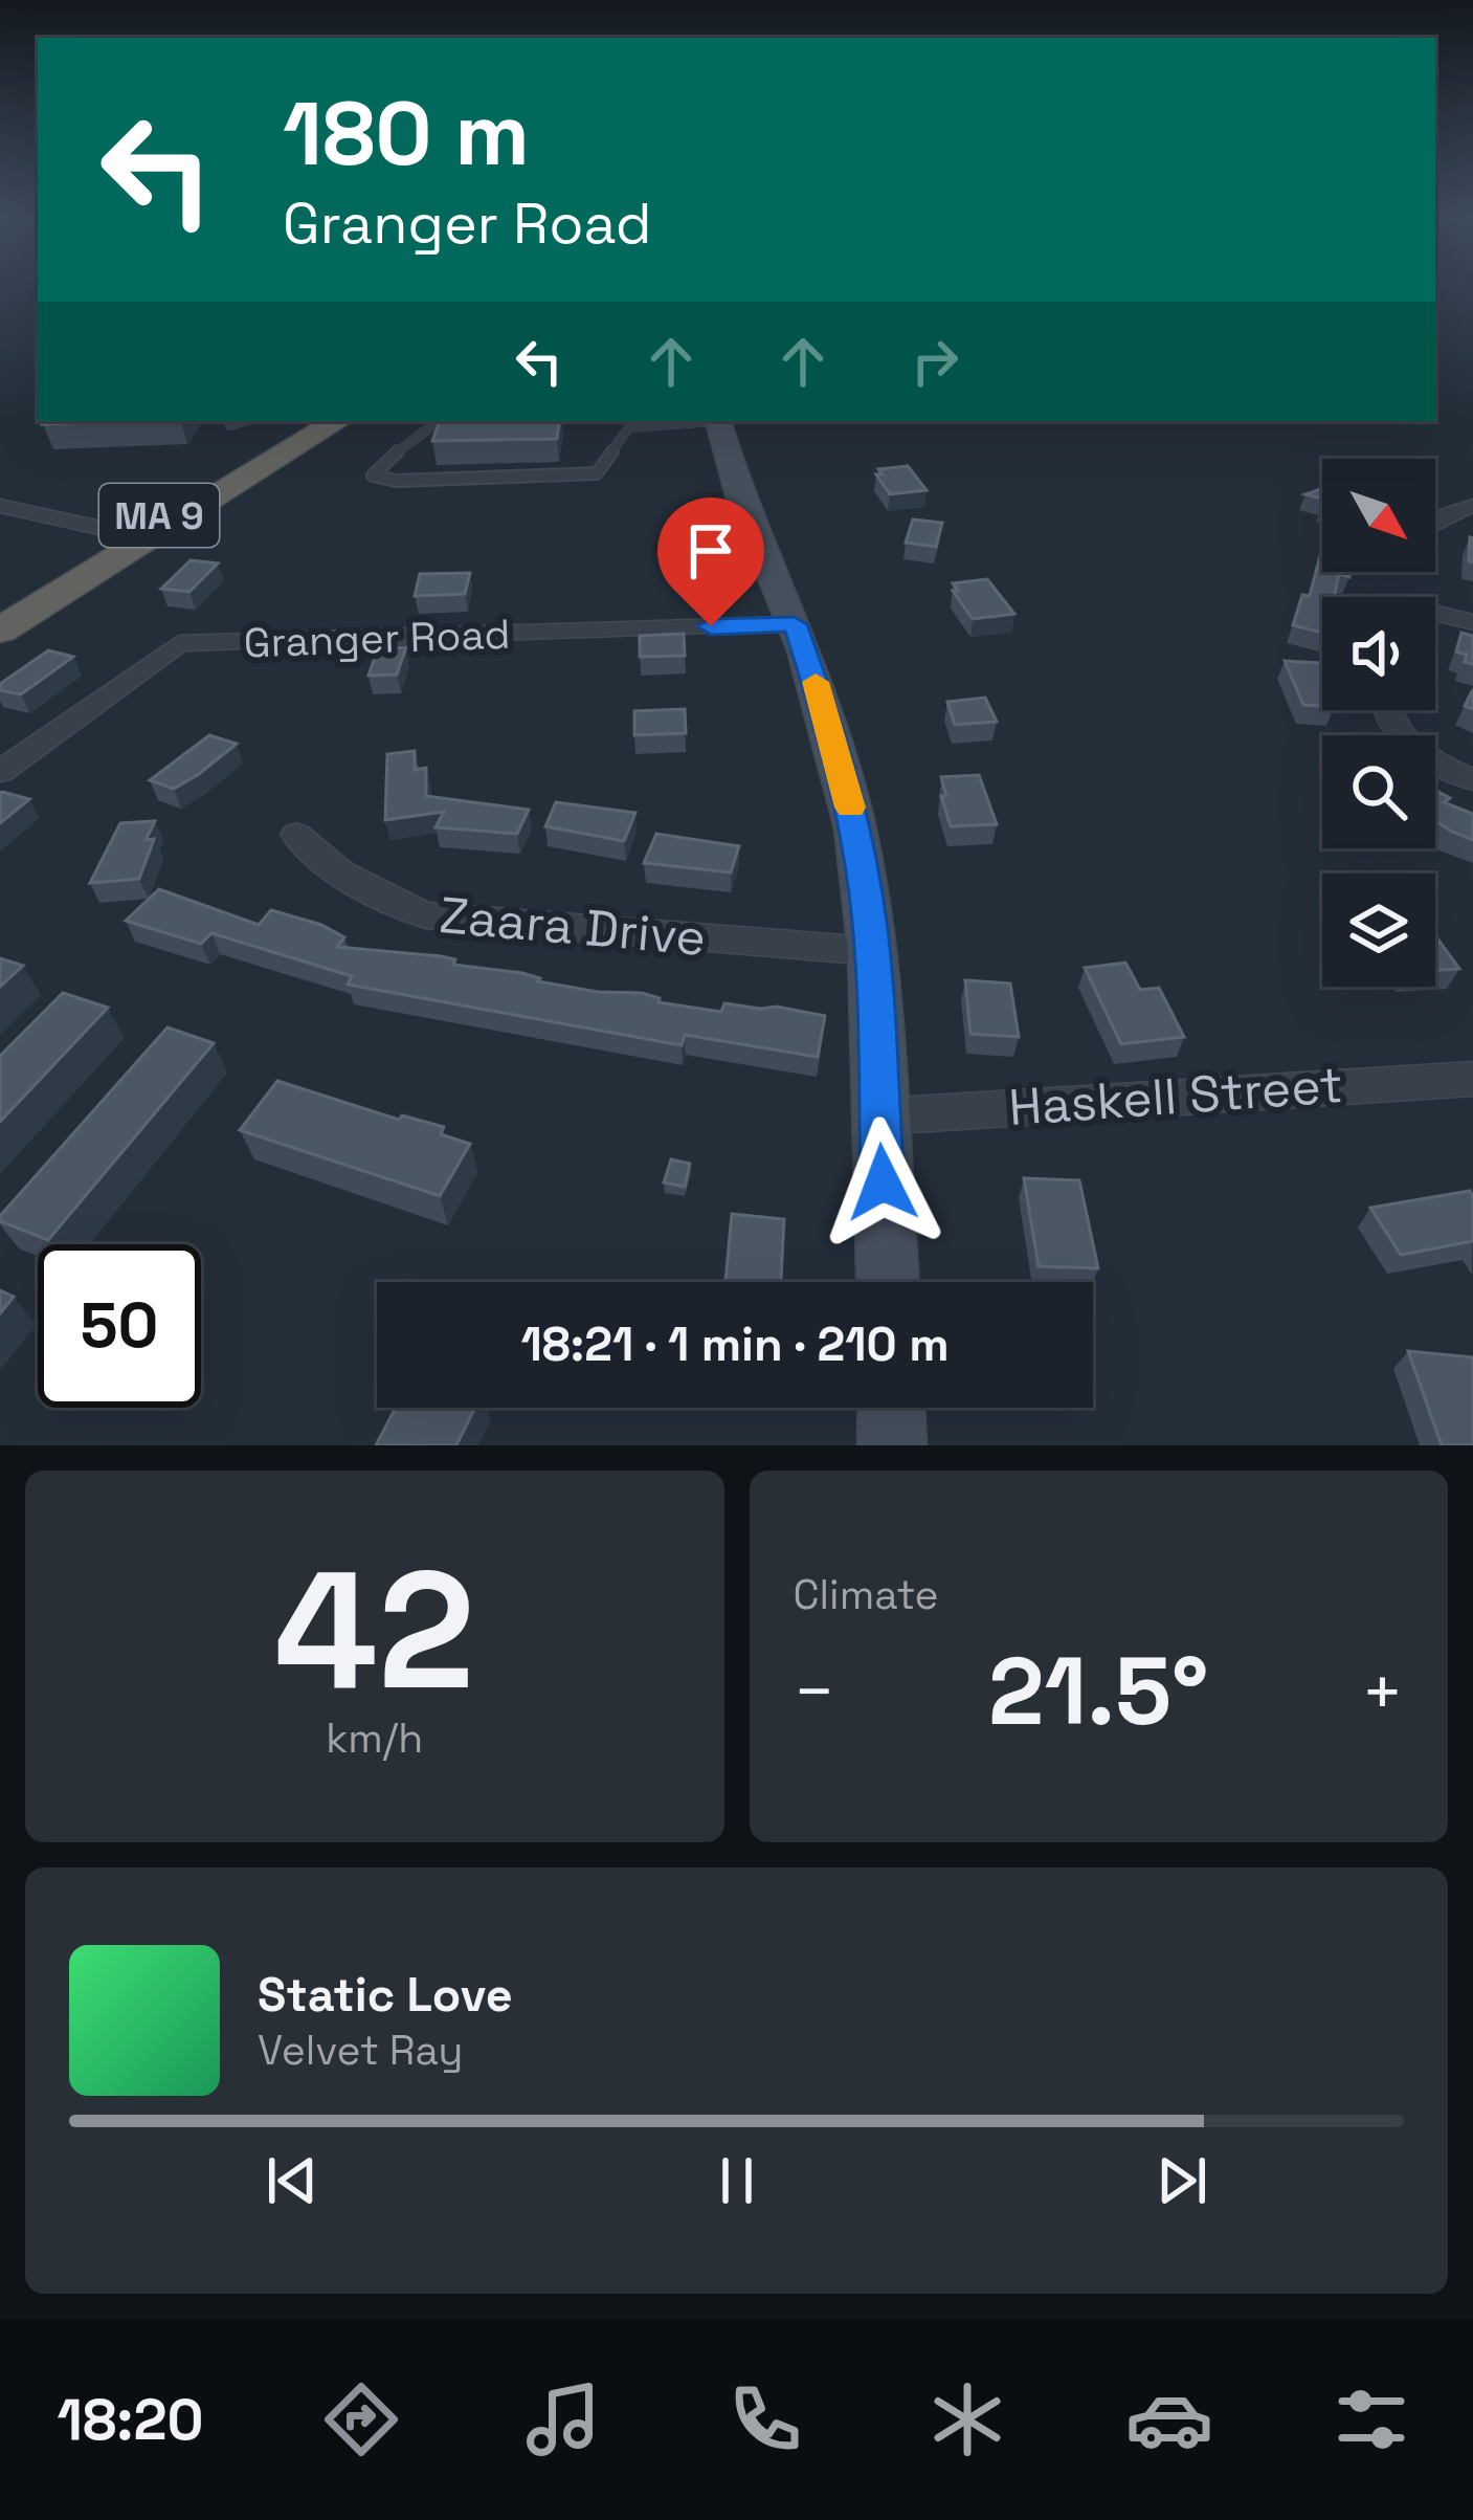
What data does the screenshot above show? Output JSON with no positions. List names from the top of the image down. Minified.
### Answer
{"streets":{"highway":["MA 9"],"street":["Granger Road","Zaara Drive","Haskell Street"]},"north":"bottom right","page":{"turn":["180 m","Granger Road"],"limit":"50","trip":"18:21 · 1 min · 210 m","tile":[["42","km/h"],"Climate"],"heat":["−","21.5°","+"],"song":["Static Love","Velvet Ray"],"tabs":"18:20"}}
